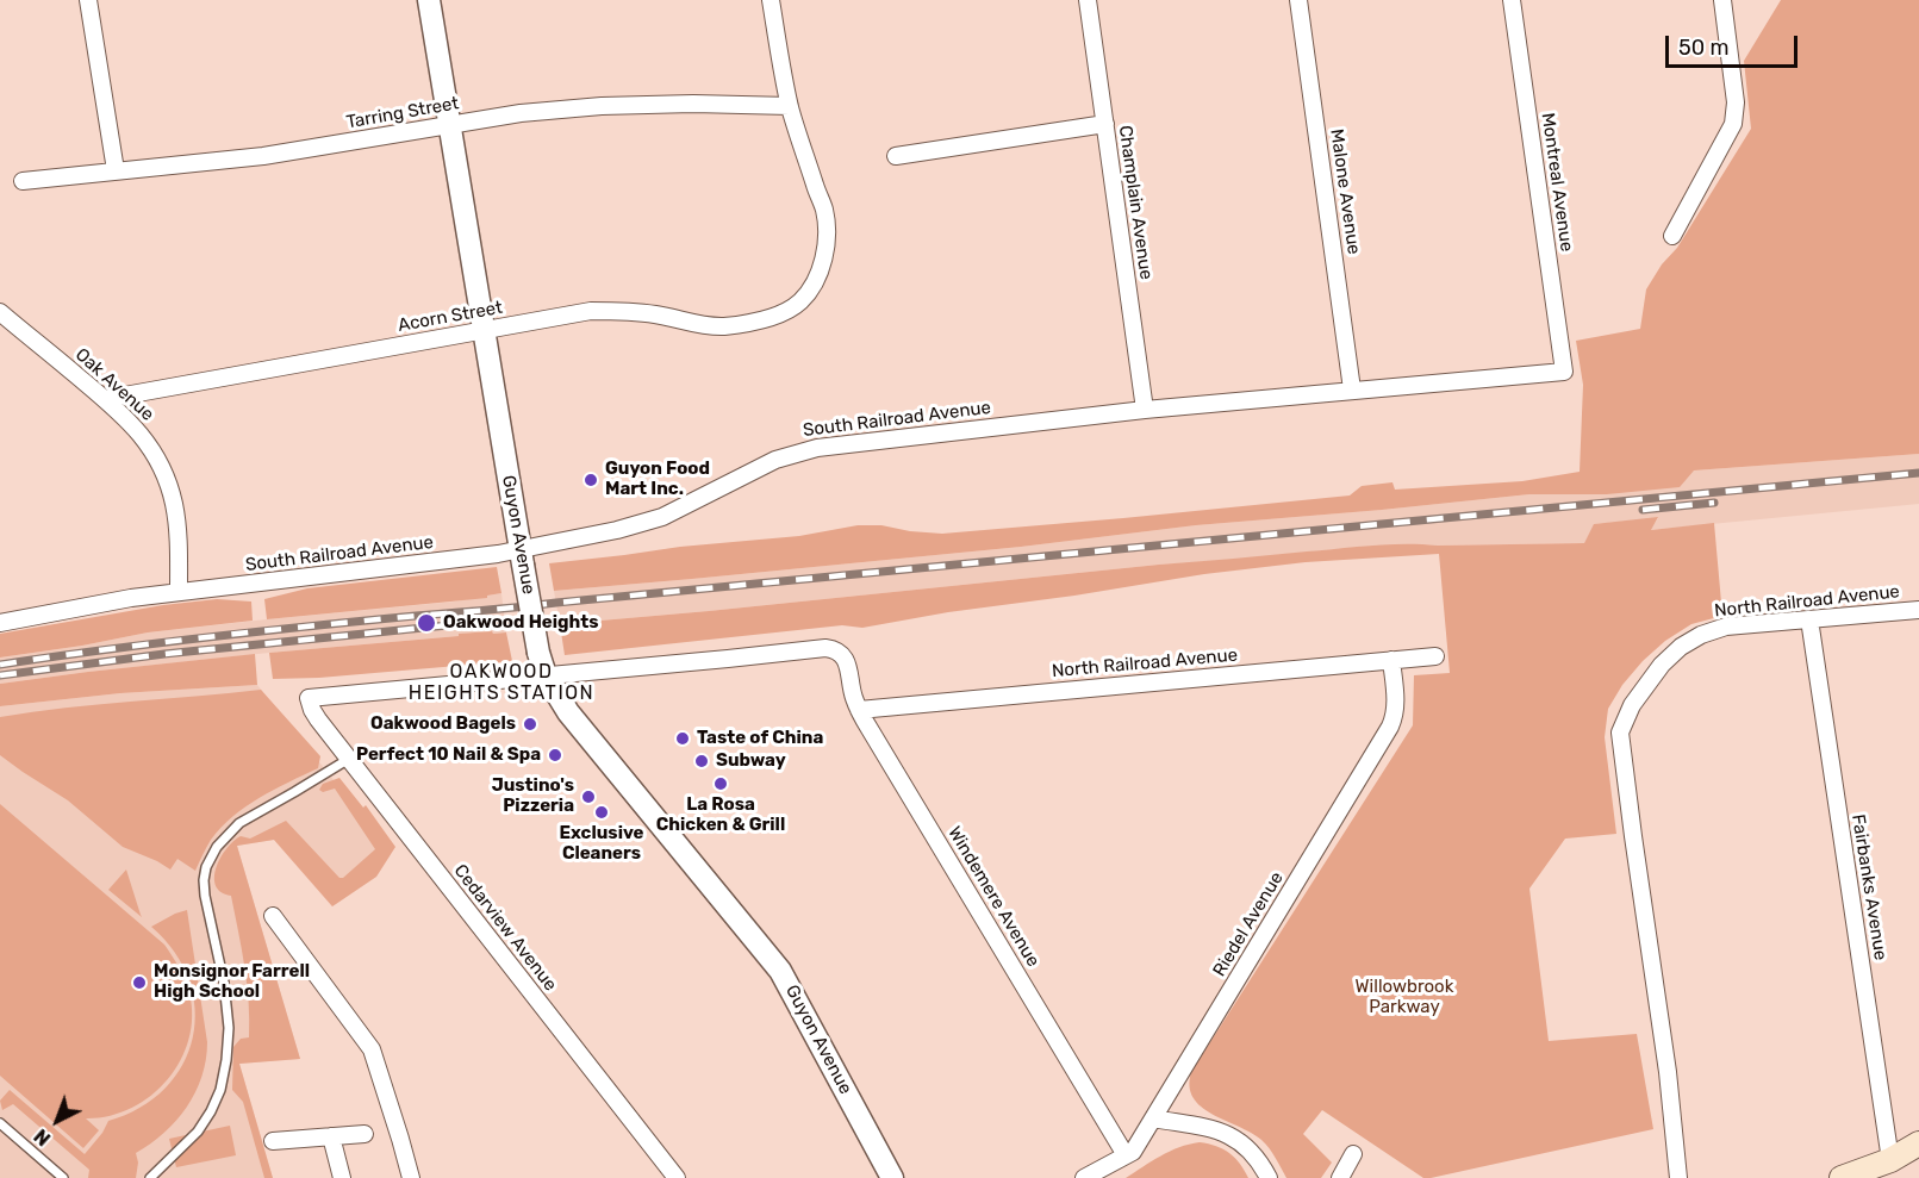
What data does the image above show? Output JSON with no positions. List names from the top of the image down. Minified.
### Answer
{"streets":{"street":["Tarring Street","Montreal Avenue","Malone Avenue","Champlain Avenue","Acorn Street","Oak Avenue","South Railroad Avenue","Guyon Avenue","North Railroad Avenue","Fairbanks Avenue","Windemere Avenue","Riedel Avenue","Cedarview Avenue"]},"crossings":[["Tarring Street","Acorn Street"],["Tarring Street","Guyon Avenue"],["Montreal Avenue","South Railroad Avenue"],["Malone Avenue","South Railroad Avenue"],["Champlain Avenue","South Railroad Avenue"],["Acorn Street","Oak Avenue"],["Acorn Street","Guyon Avenue"],["Oak Avenue","South Railroad Avenue"],["South Railroad Avenue","Guyon Avenue"],["Guyon Avenue","Windemere Avenue"],["Guyon Avenue","Cedarview Avenue"],["North Railroad Avenue","Fairbanks Avenue"],["North Railroad Avenue","Windemere Avenue"],["North Railroad Avenue","Riedel Avenue"],["Windemere Avenue","Riedel Avenue"],["Windemere Avenue","Cedarview Avenue"]],"districts":["OAKWOOD HEIGHTS STATION"],"parks":["Willowbrook Parkway"],"places":["Guyon Food Mart Inc.","Oakwood Heights","Oakwood Bagels","Taste of China","Perfect 10 Nail & Spa","Subway","La Rosa Chicken & Grill","Justino's Pizzeria","Exclusive Cleaners","Monsignor Farrell High School"],"scale_bar":"50 m","north":"bottom left"}
